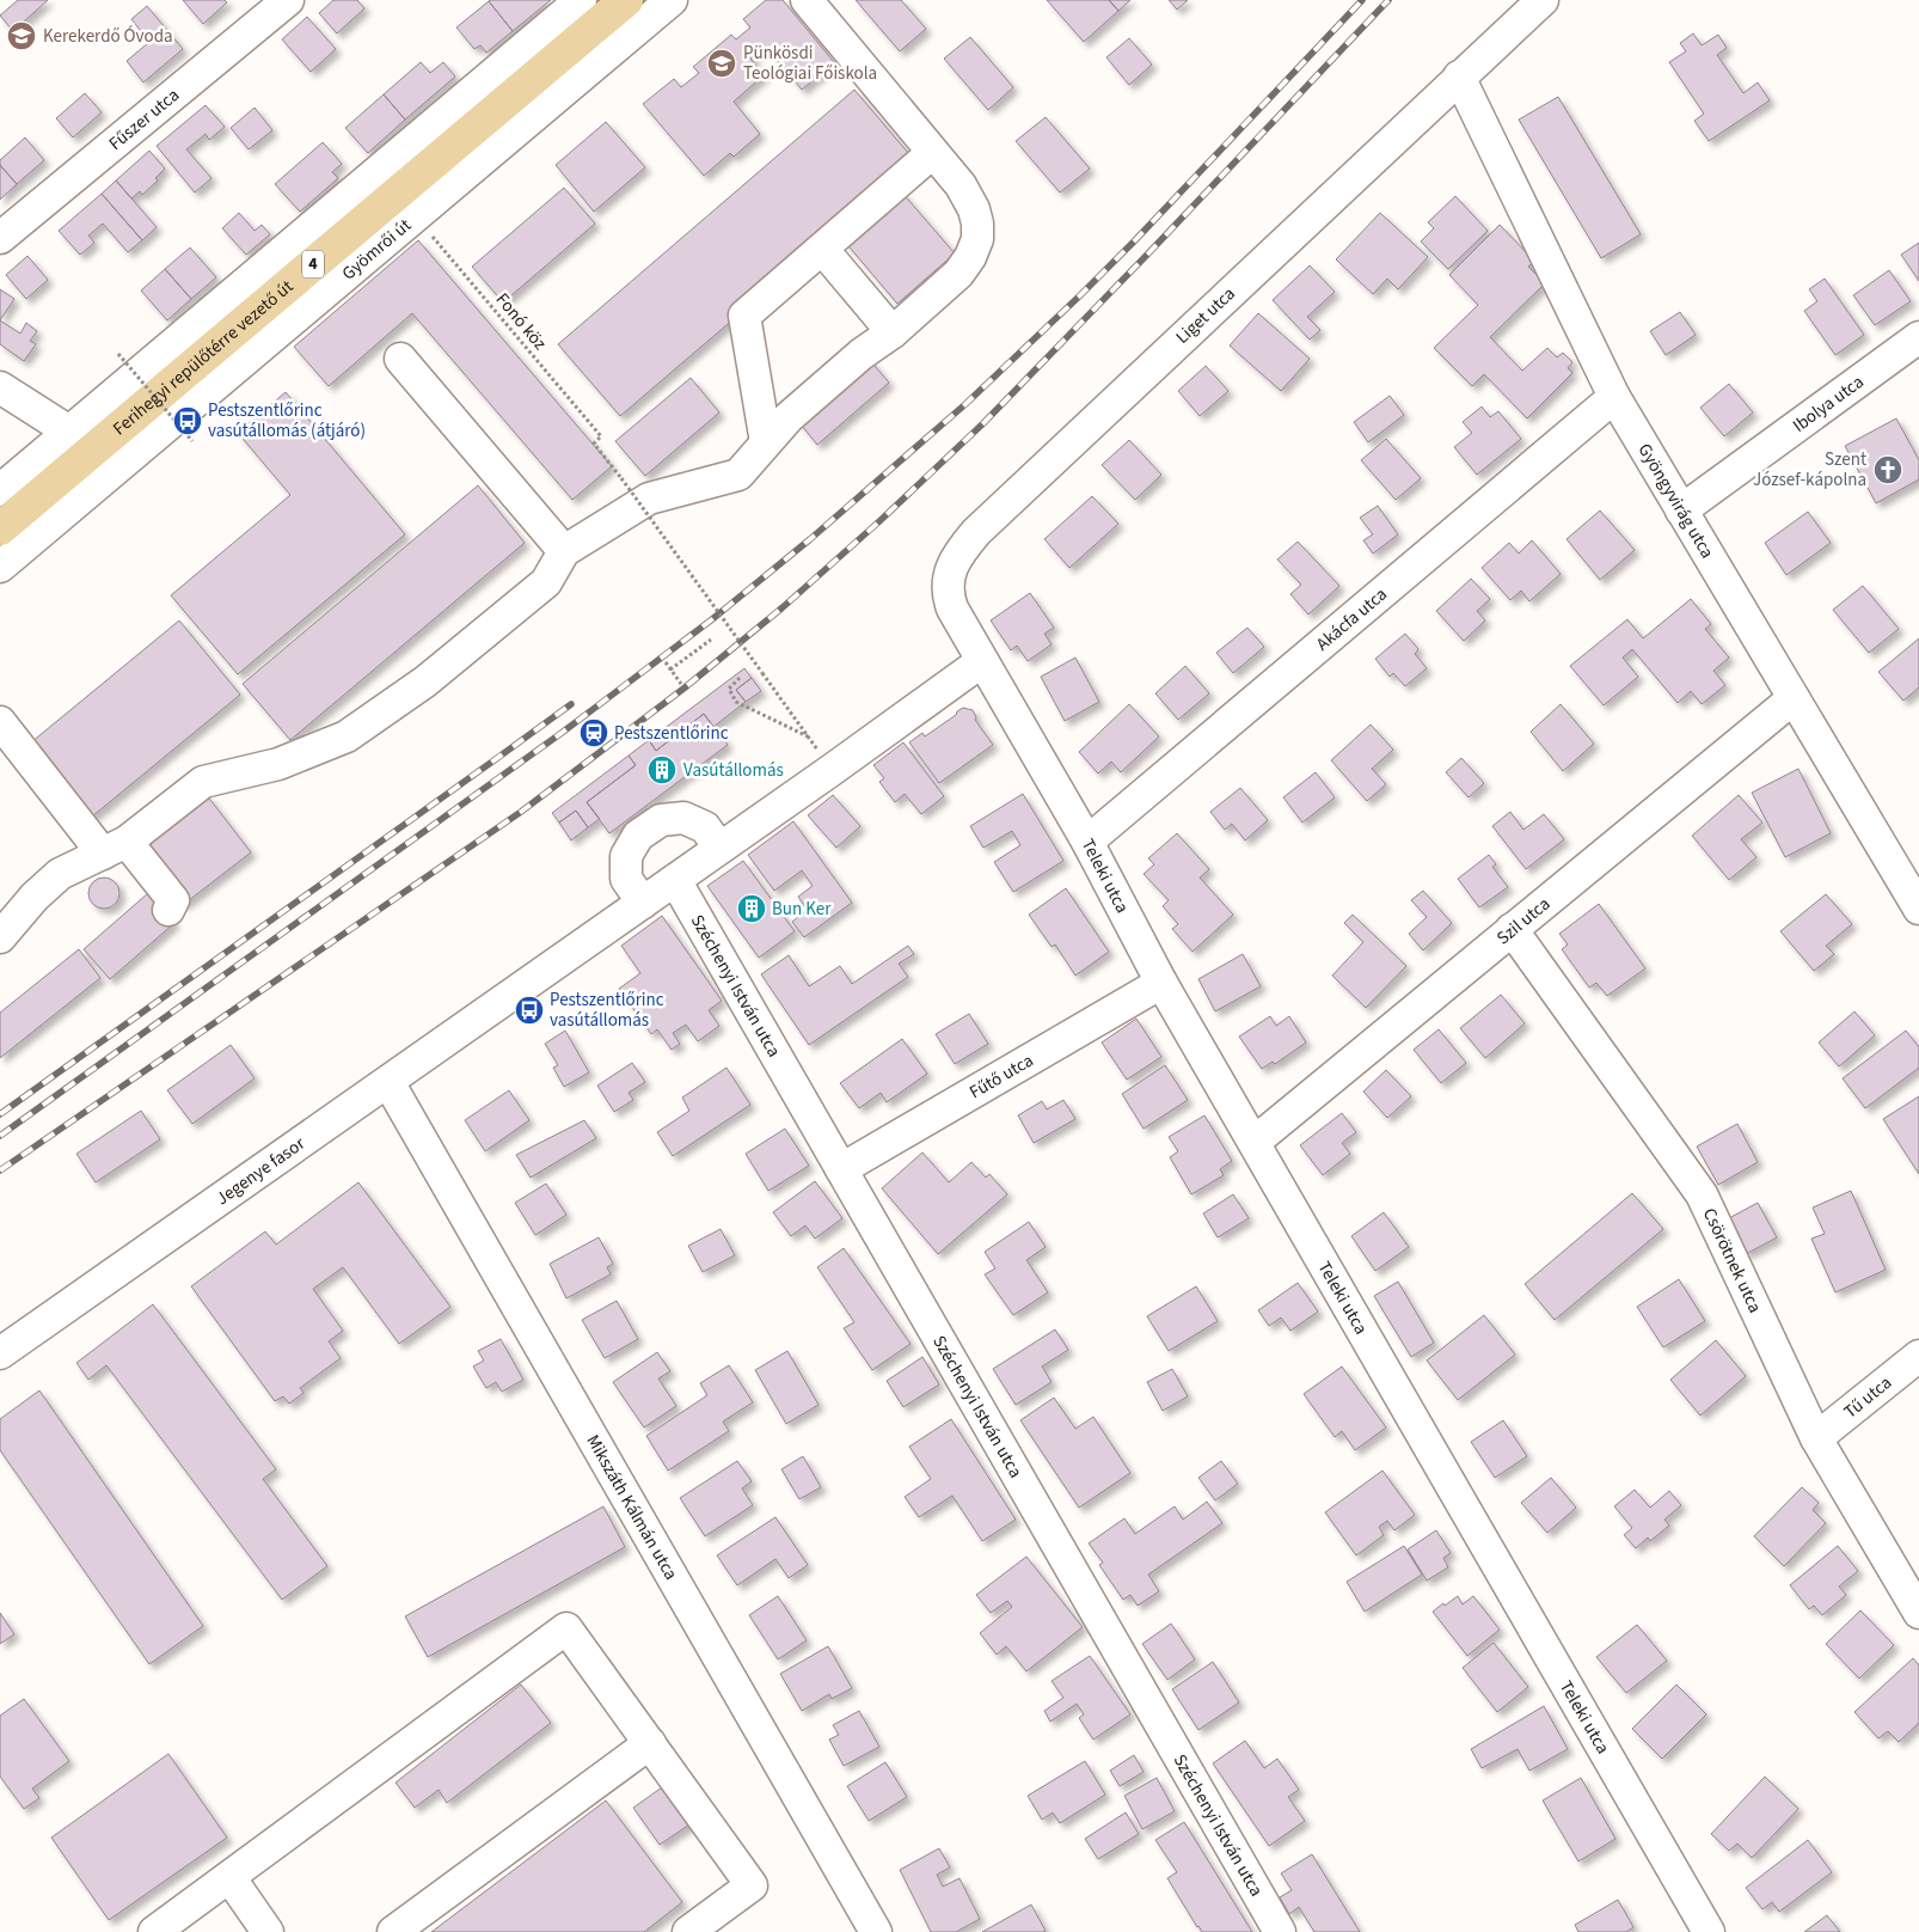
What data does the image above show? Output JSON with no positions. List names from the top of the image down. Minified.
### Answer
{"streets":{"main road":["4","Ferihegyi repülőtérre vezető út"],"street":["Fűszer utca","Gyömrői út","Liget utca","Ibolya utca","Gyöngyvirág utca","Akácfa utca","Teleki utca","Szil utca","Széchenyi István utca","Fűtő utca","Jegenye fasor","Csörötnek utca","Tű utca","Mikszáth Kálmán utca"],"path":["Fonó köz"]},"crossings":[["Gyömrői út","Fonó köz"],["Liget utca","Gyöngyvirág utca"],["Liget utca","Teleki utca"],["Liget utca","Jegenye fasor"],["Ibolya utca","Gyöngyvirág utca"],["Gyöngyvirág utca","Akácfa utca"],["Gyöngyvirág utca","Szil utca"],["Akácfa utca","Teleki utca"],["Teleki utca","Szil utca"],["Teleki utca","Fűtő utca"],["Teleki utca","Jegenye fasor"],["Szil utca","Csörötnek utca"],["Széchenyi István utca","Fűtő utca"],["Széchenyi István utca","Jegenye fasor"],["Jegenye fasor","Mikszáth Kálmán utca"],["Csörötnek utca","Tű utca"]],"places":{"school or university":["Kerekerdő Óvoda","Pünkösdi Teológiai Főiskola"],"bus stop":["Pestszentlőrinc vasútállomás (átjáró)","Pestszentlőrinc vasútállomás"],"church":["Szent József-kápolna"],"station":["Pestszentlőrinc"],"building":["Vasútállomás","Bun Ker"]}}
